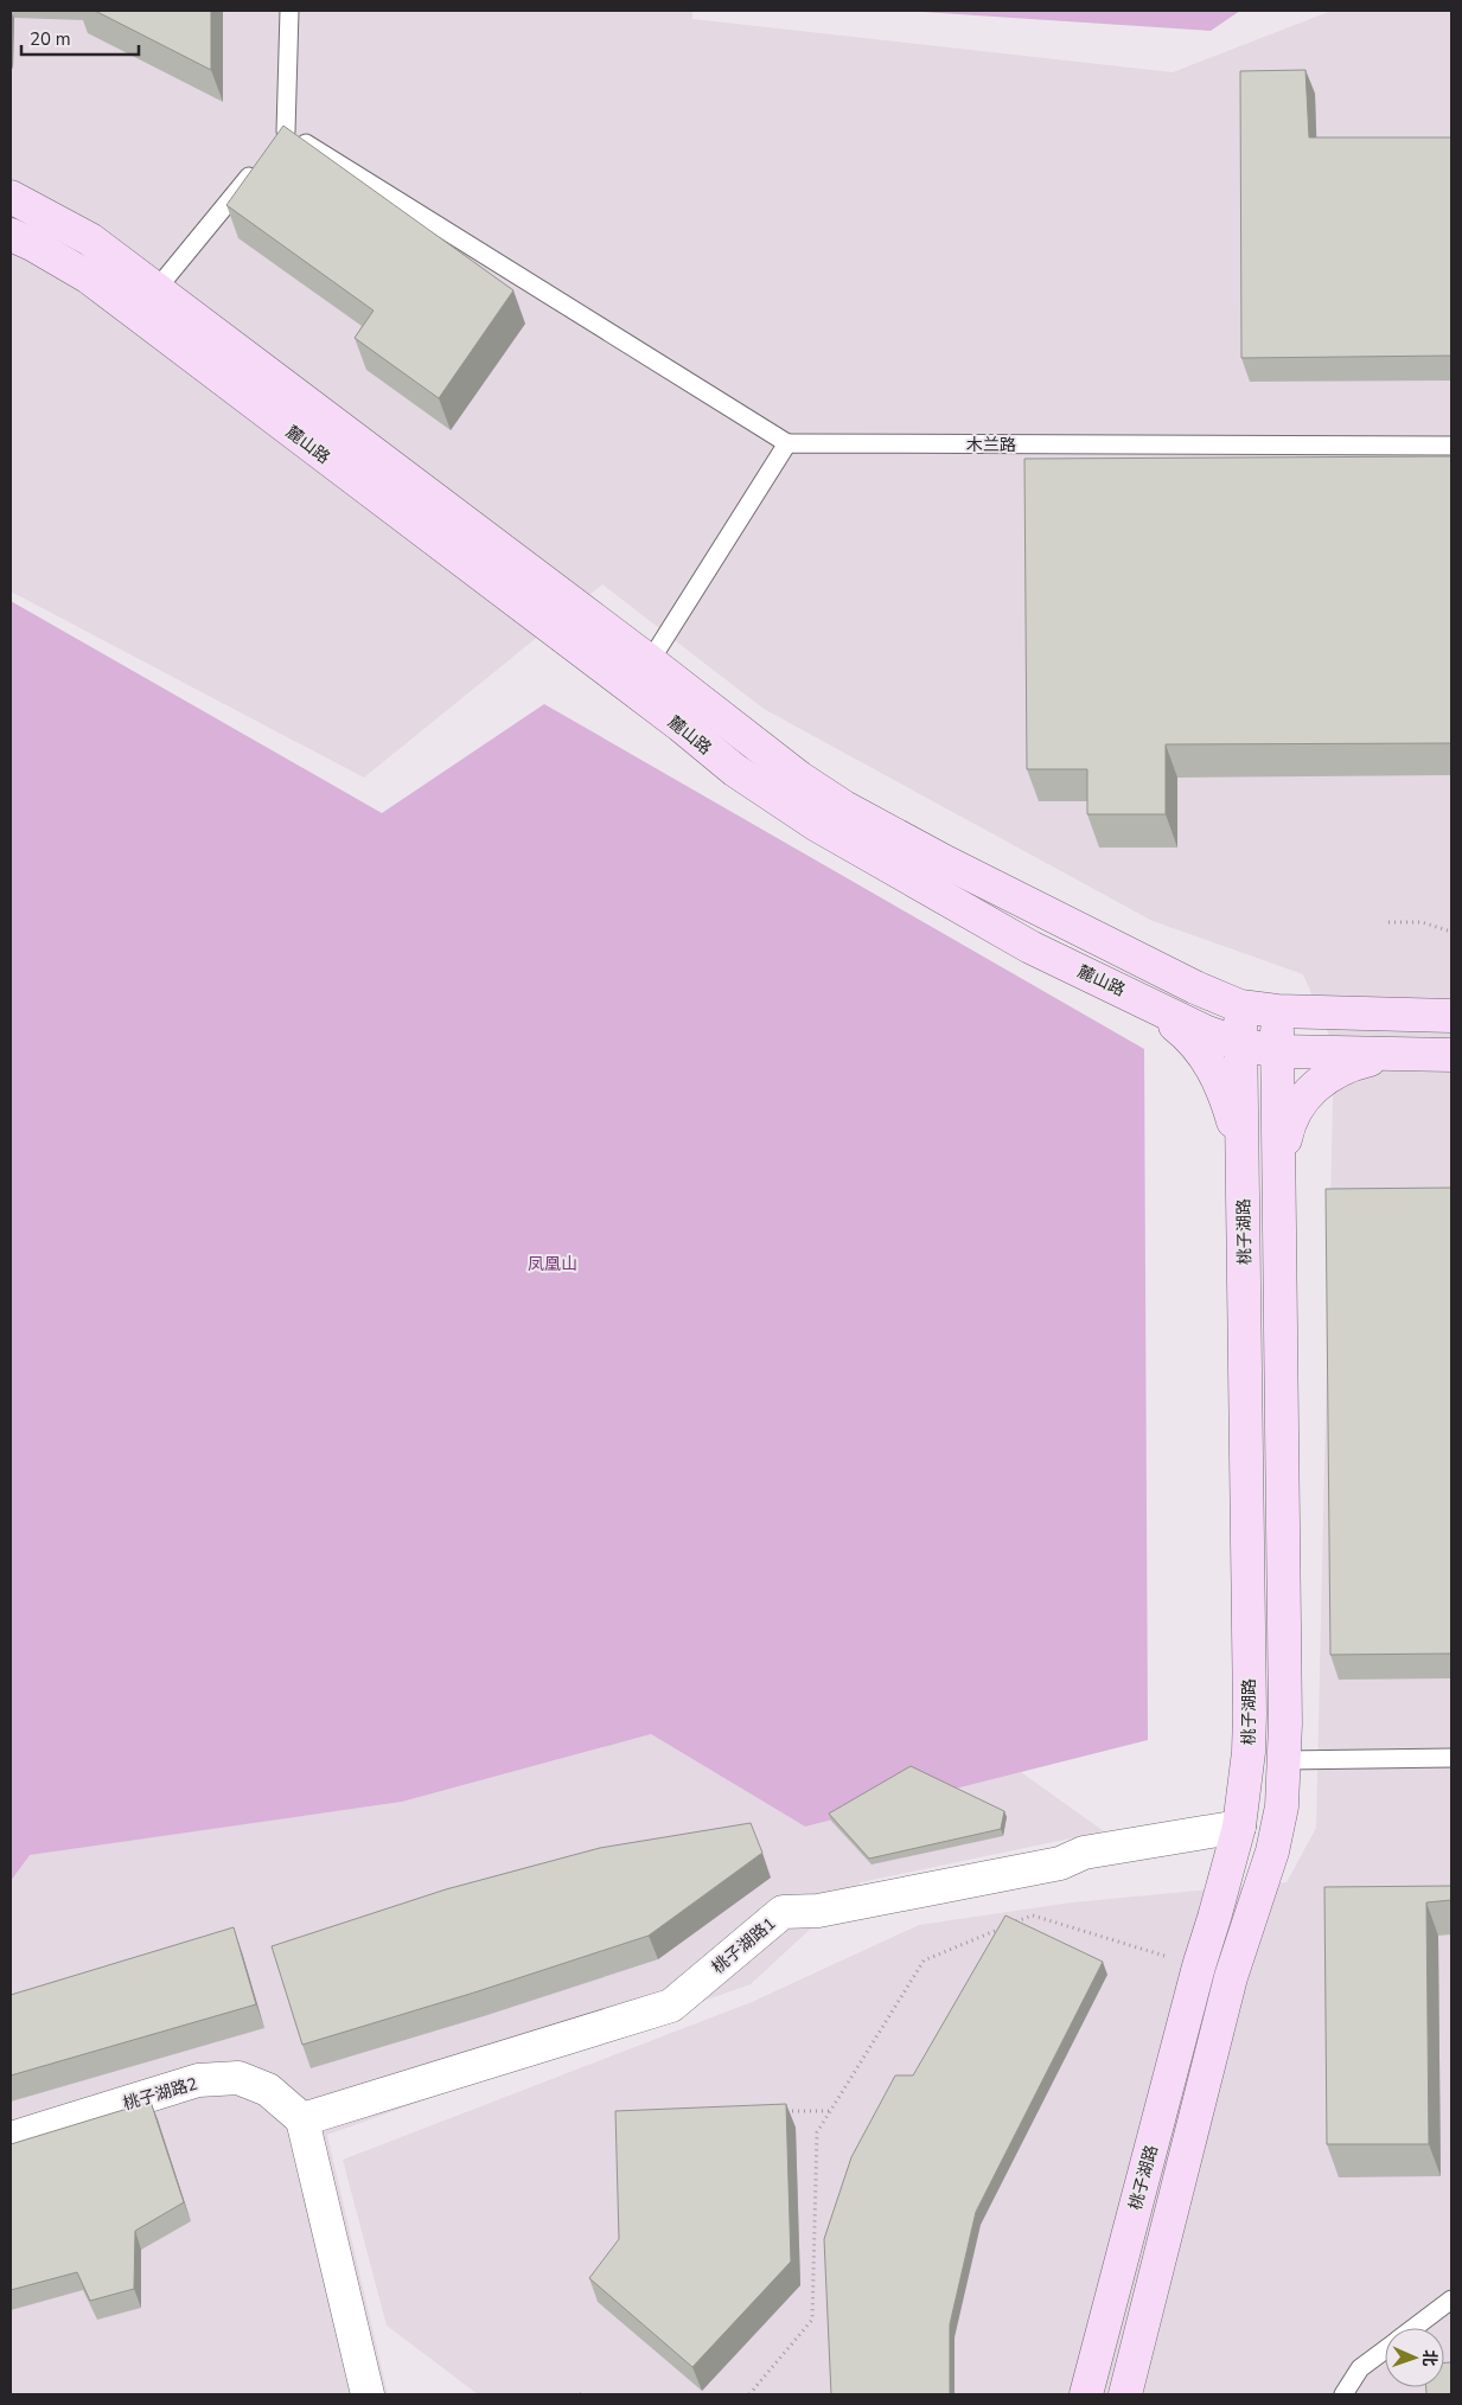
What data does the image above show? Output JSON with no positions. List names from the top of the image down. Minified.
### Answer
{"streets":{"main road":["麓山路","桃子湖路"],"street":["桃子湖路1","桃子湖路2"],"lane":["木兰路"]},"crossings":[["麓山路","桃子湖路"],["桃子湖路","桃子湖路1"],["桃子湖路1","桃子湖路2"]],"parks":["凤凰山"],"scale_bar":"20 m","north":"right"}
